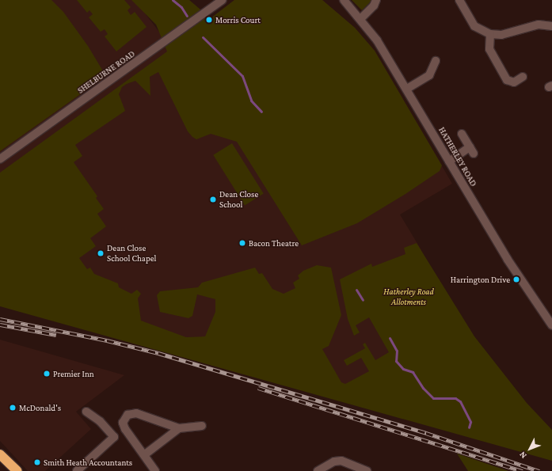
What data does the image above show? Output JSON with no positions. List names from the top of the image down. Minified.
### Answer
{"streets":{"street":["SHELBURNE ROAD","HATHERLEY ROAD"]},"parks":["Hatherley Road Allotments"],"places":["Morris Court","Dean Close School","Bacon Theatre","Dean Close School Chapel","Harrington Drive","Premier Inn","McDonald's","Smith Heath Accountants"],"north":"bottom left"}
